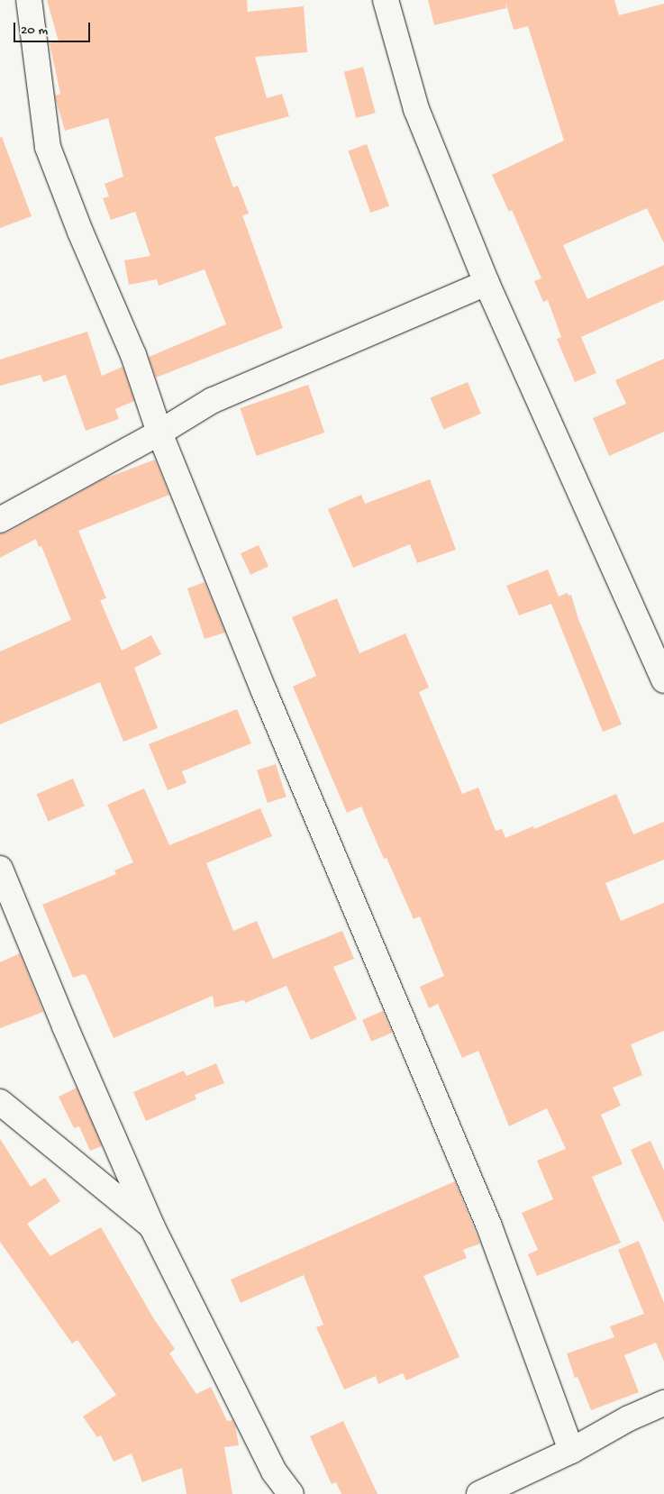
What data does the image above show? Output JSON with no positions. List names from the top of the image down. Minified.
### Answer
{"scale_bar":"20 m"}
